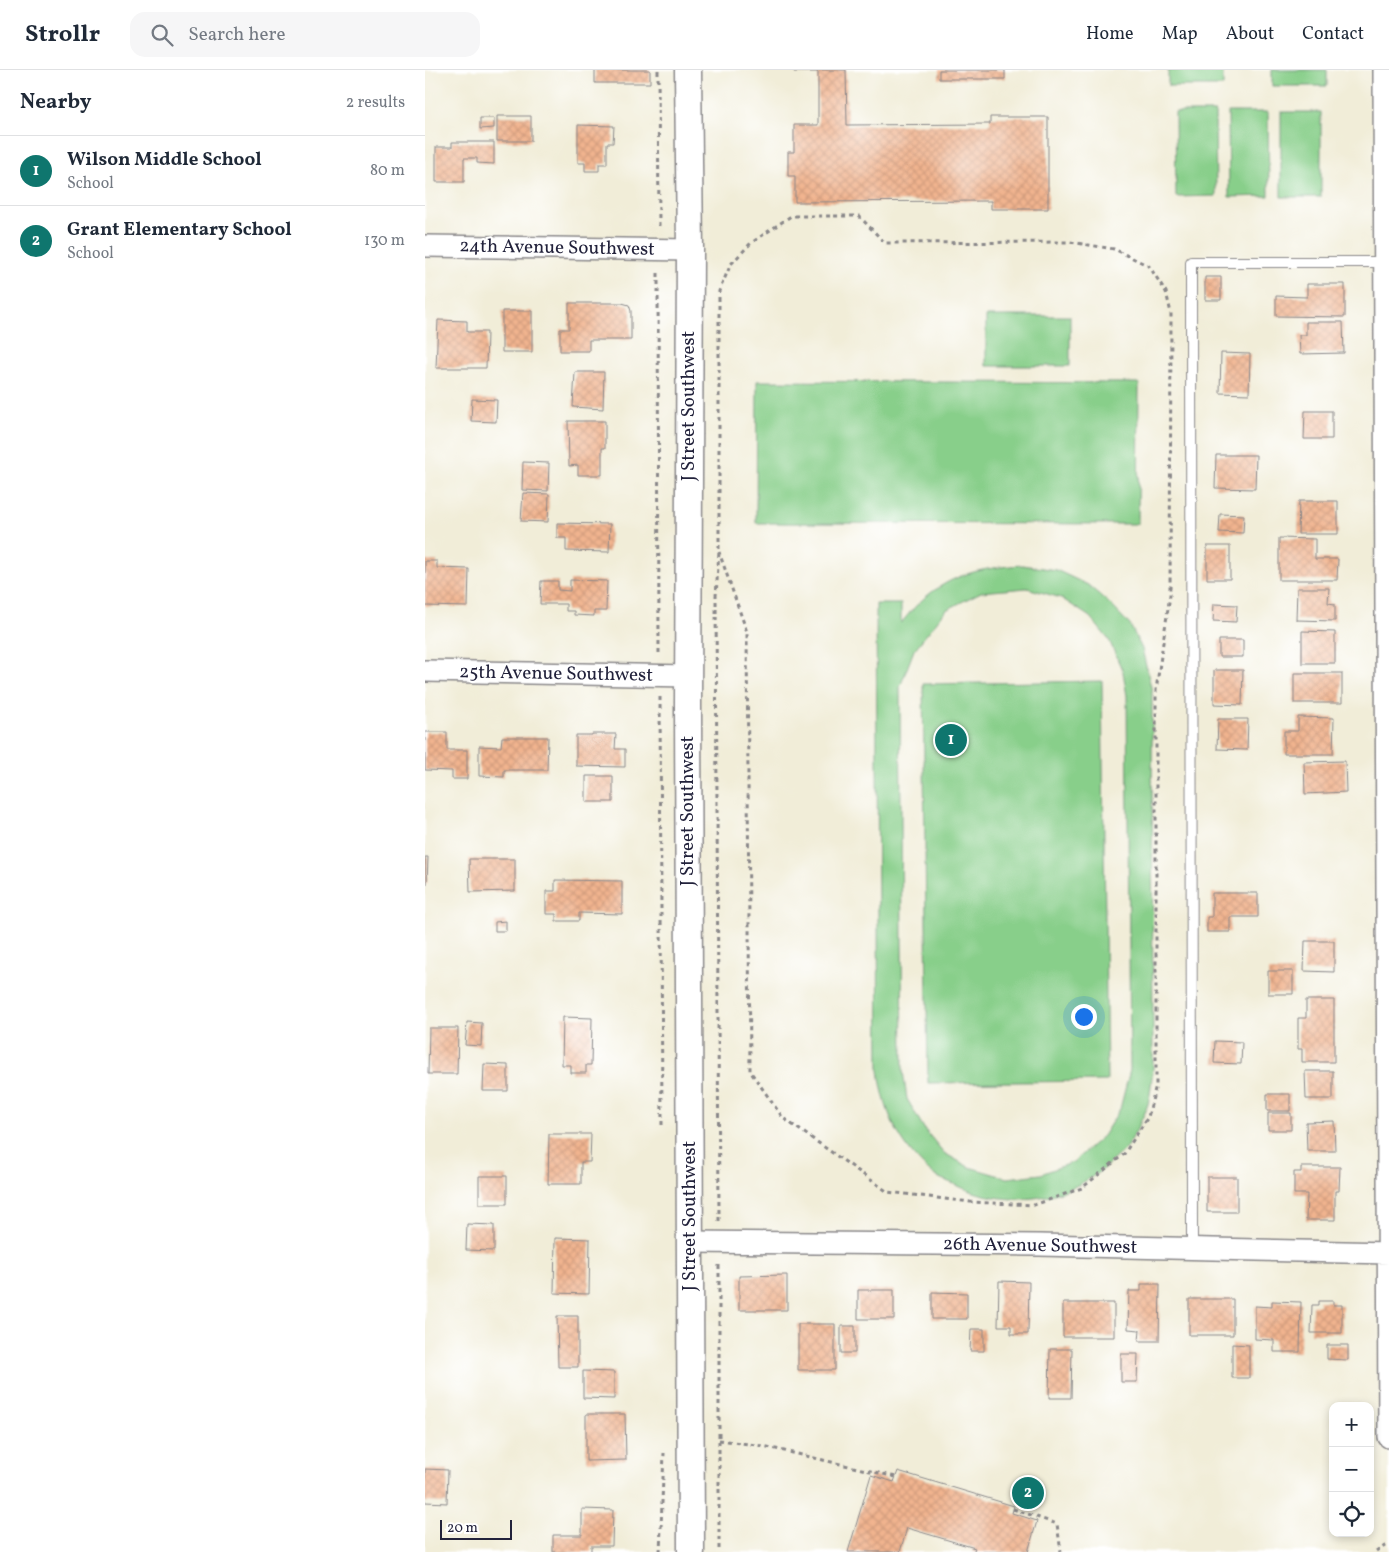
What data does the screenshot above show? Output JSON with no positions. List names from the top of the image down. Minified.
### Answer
{"streets":{"street":["24th Avenue Southwest","J Street Southwest","25th Avenue Southwest","26th Avenue Southwest"]},"crossings":[["24th Avenue Southwest","J Street Southwest"],["J Street Southwest","25th Avenue Southwest"],["J Street Southwest","26th Avenue Southwest"]],"scale_bar":"20 m","page":{"header":"Strollr","search":"Search here","nav":["Home","Map","About","Contact"],"heading":["Nearby","2 results"],"list":[{"mark":"1","name":"Wilson Middle School","note":"School","value":"80 m"},{"mark":"2","name":"Grant Elementary School","note":"School","value":"130 m"}],"pins":["1","2"],"map_buttons":["+","−"],"scale":"20 m"}}
